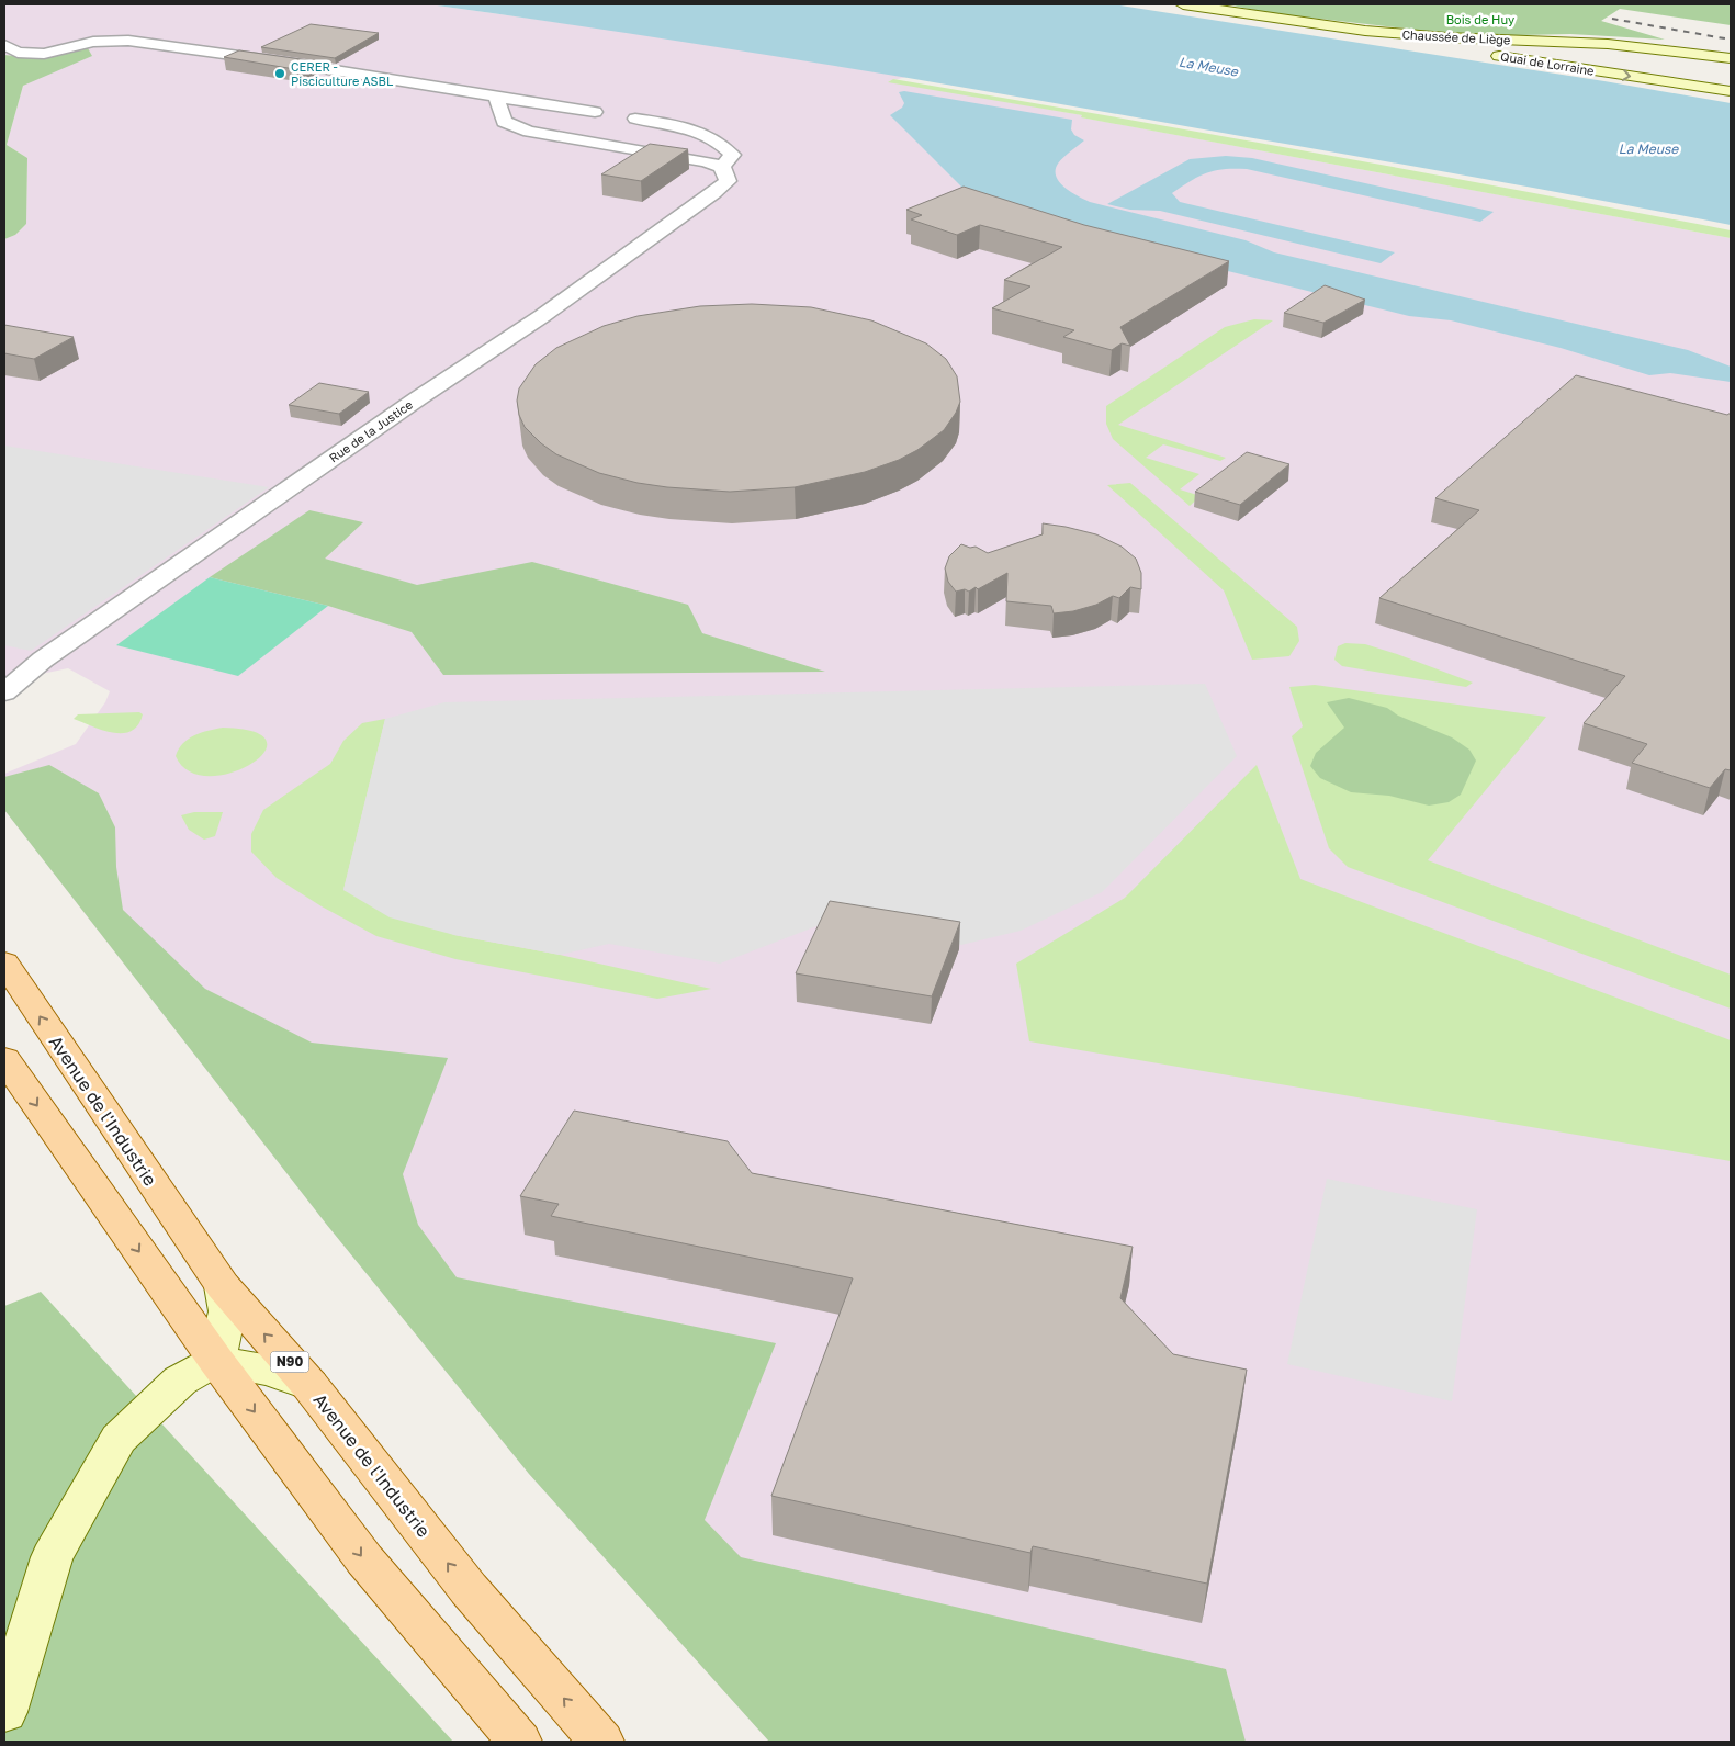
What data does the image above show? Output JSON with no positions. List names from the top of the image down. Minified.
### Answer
{"streets":{"main road":["Chaussée de Liège","Quai de Lorraine","Avenue de l'Industrie","N90"],"street":["Rue de la Justice"]},"crossings":[["Chaussée de Liège","Quai de Lorraine"]],"one_way":["Quai de Lorraine"],"water":["La Meuse"],"parks":["Bois de Huy"],"places":["CERER - Pisciculture ASBL"]}
